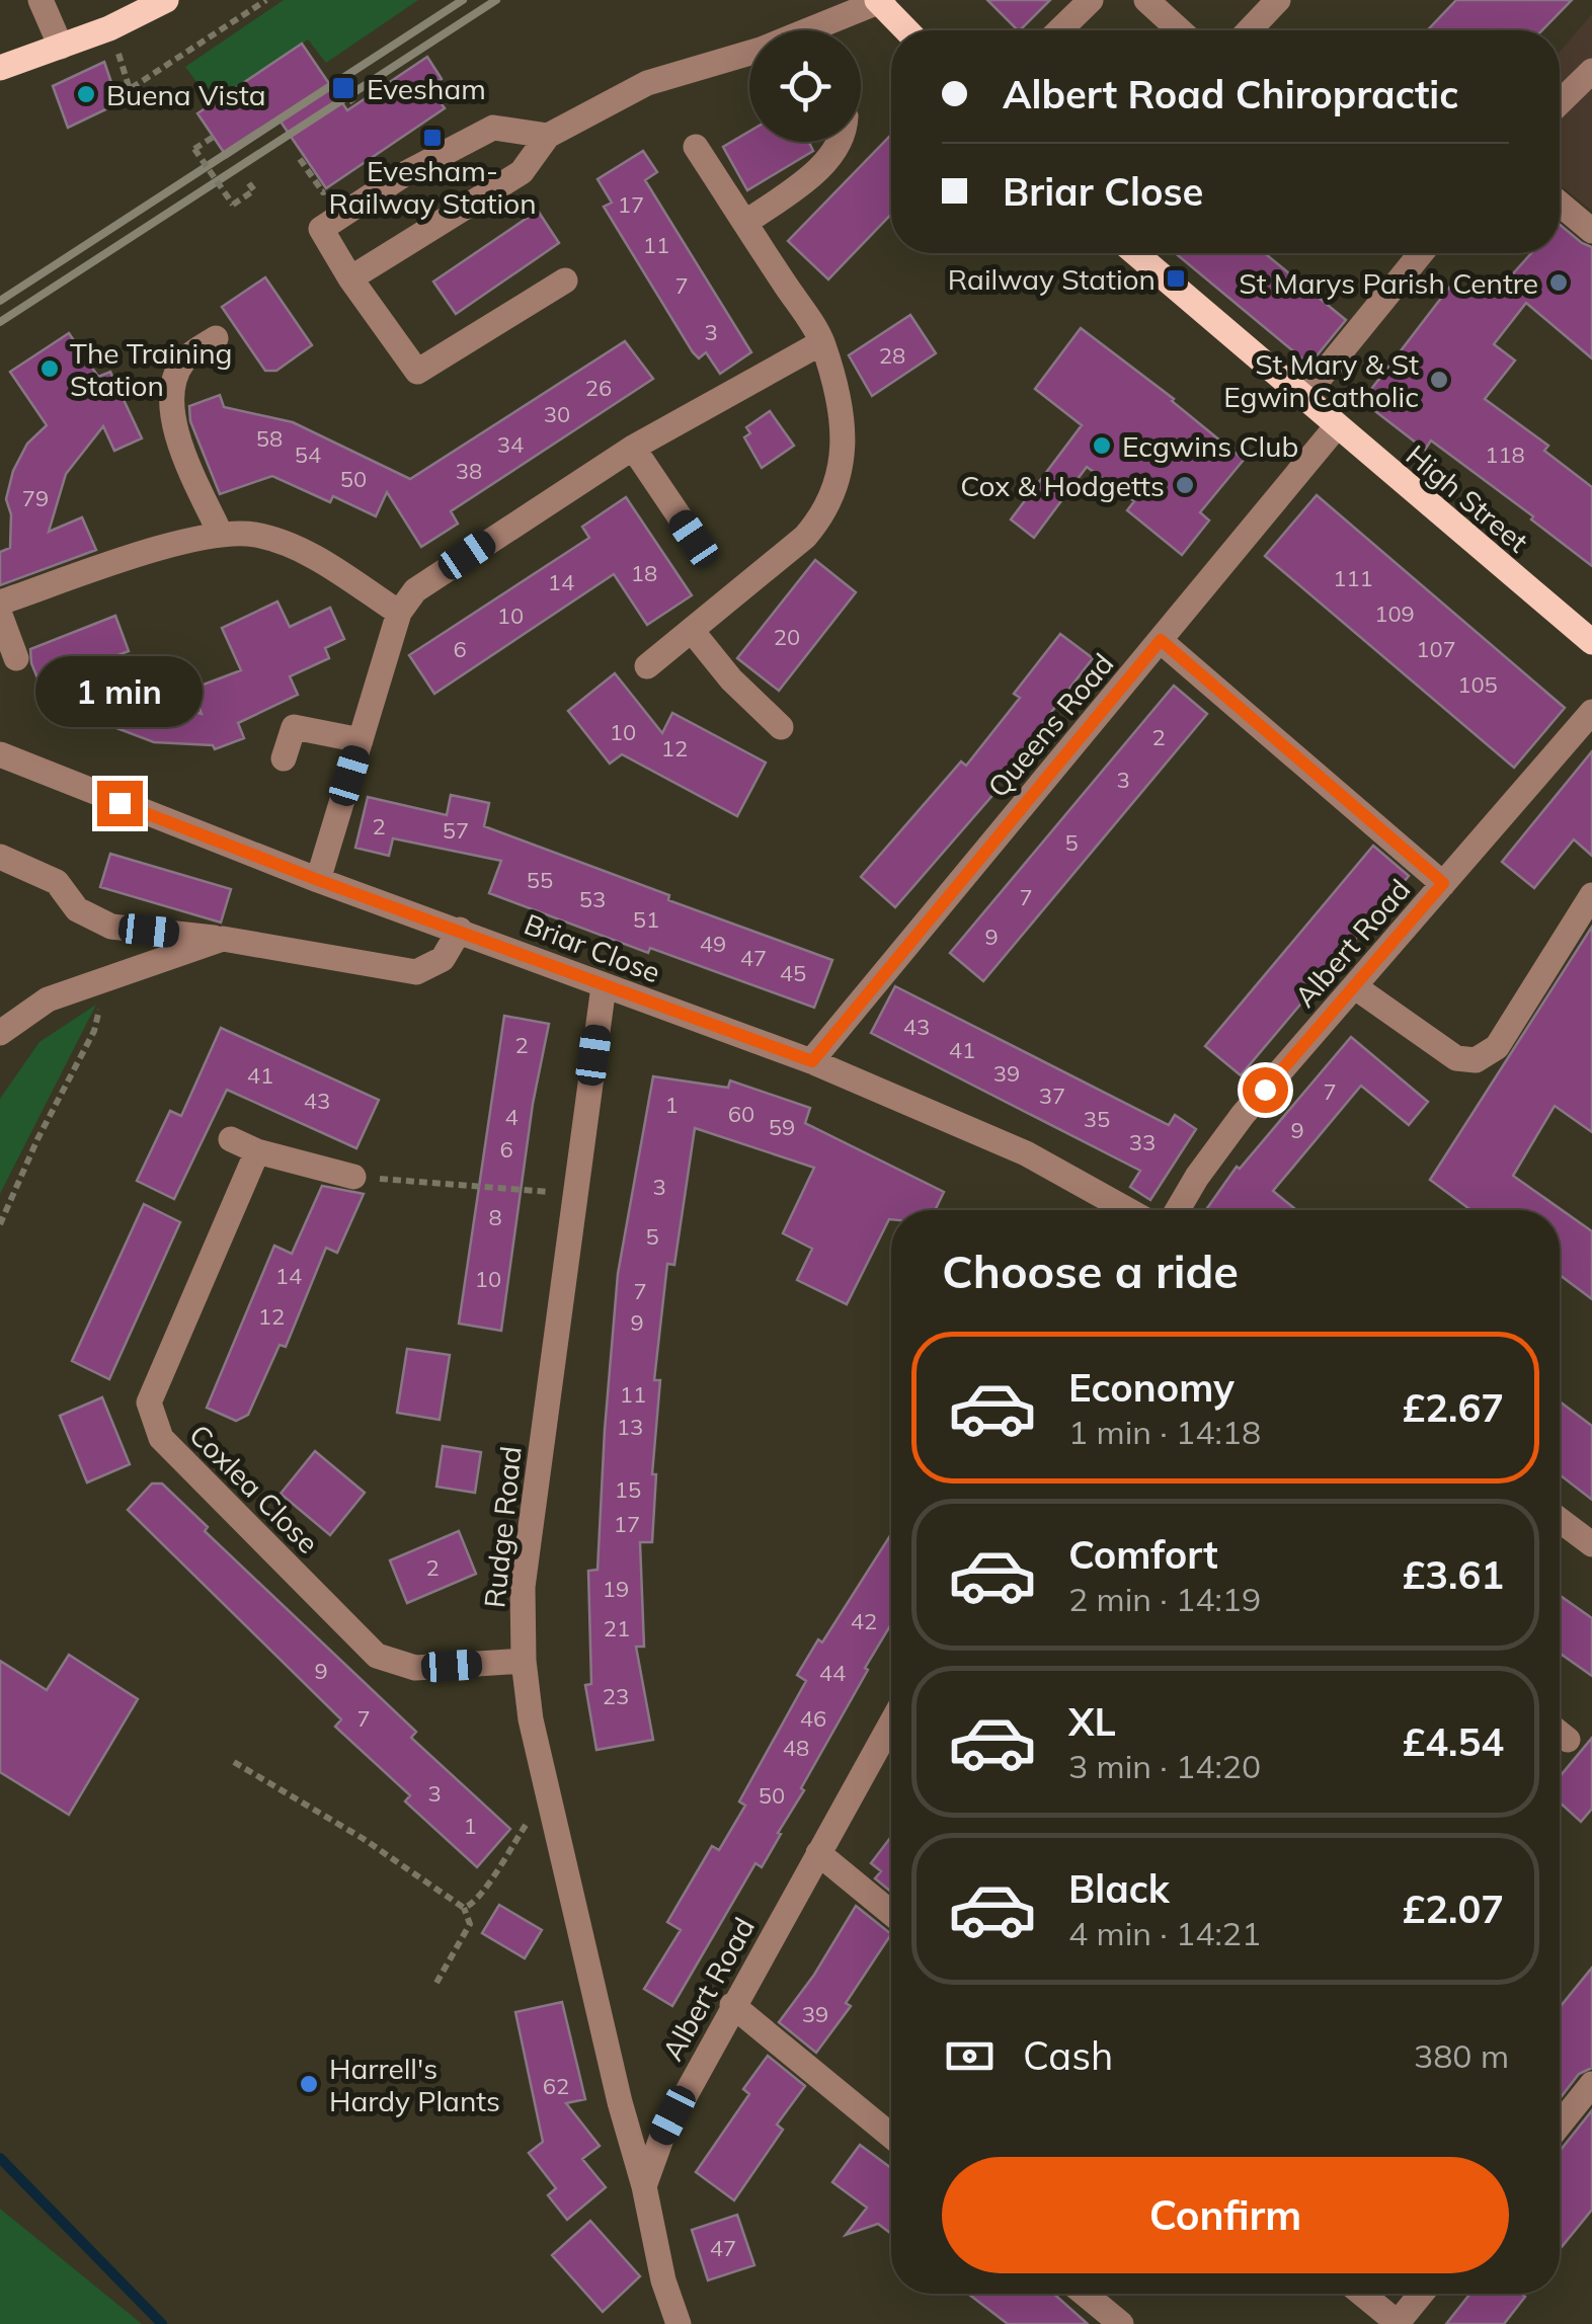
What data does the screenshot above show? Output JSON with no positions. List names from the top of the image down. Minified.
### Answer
{"streets":{"main road":["High Street"],"street":["Queens Road","Albert Road","Briar Close","Coxlea Close","Rudge Road"]},"crossings":[["High Street","Queens Road"],["Queens Road","Briar Close"],["Albert Road","Rudge Road"],["Briar Close","Rudge Road"],["Coxlea Close","Rudge Road"]],"places":{"transit":["Evesham","Evesham- Railway Station","Railway Station"],"other":["Buena Vista","St Marys Parish Centre","The Training Station","St Mary & St Egwin Catholic","Ecgwins Club","Cox & Hodgetts","Harrell's Hardy Plants"]},"house_numbers":["17","11","7","3","28","26","30","58","34","54","118","38","50","79","18","111","14","109","10","20","6","107","105","10","2","12","3","2","57","5","55","7","53","51","9","49","47","45","43","2","41","39","41","7","37","43","1","60","4","35","59","9","33","6","3","8","5","14","10","7","12","9","11","13","15","17","2","19","42","21","9","44","23","7","46","48","3","50","1","39","62","47"],"page":{"banner":["Albert Road Chiropractic","Briar Close"],"bubble":"1 min","heading":"Choose a ride","list":[{"name":"Economy","note":"1 min · 14:18","value":"£2.67"},{"name":"Comfort","note":"2 min · 14:19","value":"£3.61"},{"name":"XL","note":"3 min · 14:20","value":"£4.54"},{"name":"Black","note":"4 min · 14:21","value":"£2.07"}],"pay":["Cash","380 m"],"buttons":"Confirm"}}
